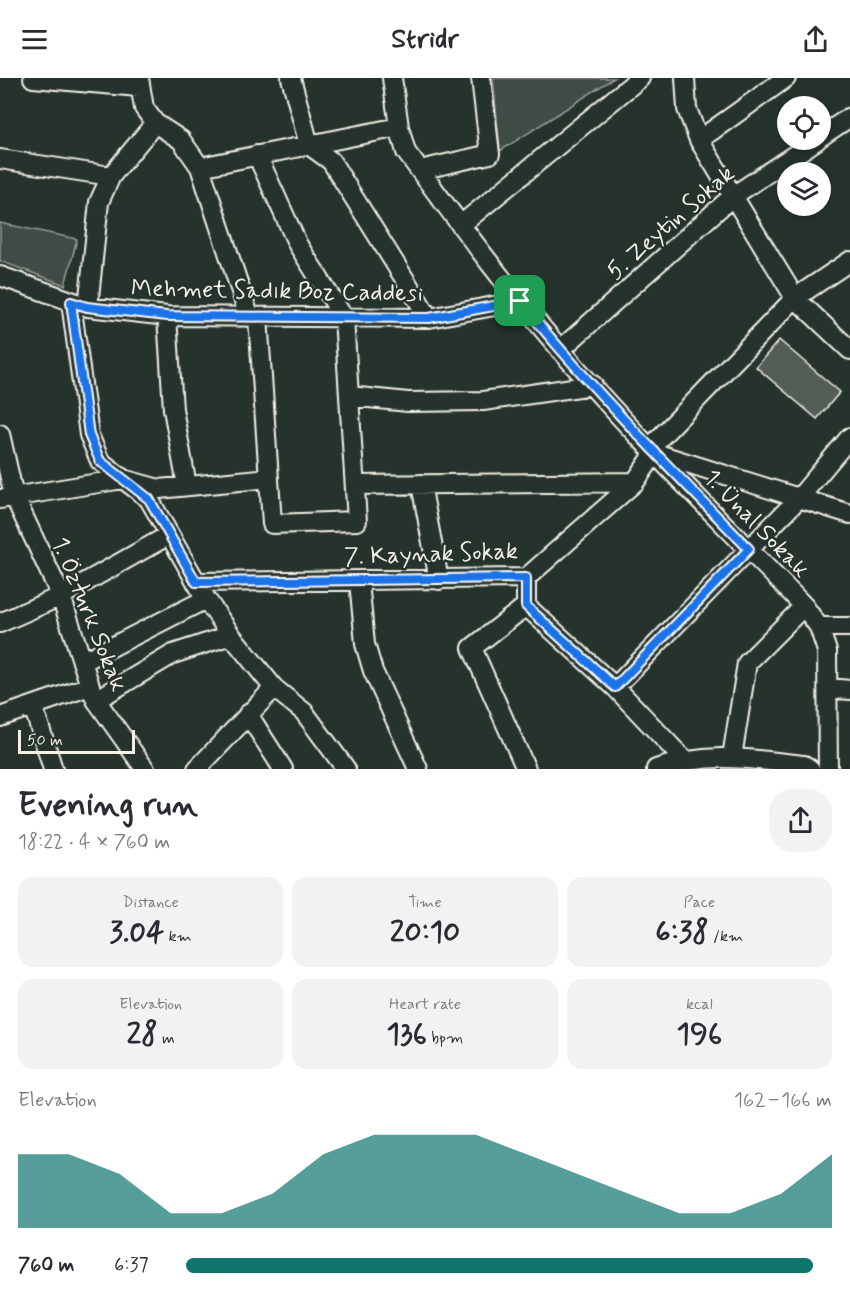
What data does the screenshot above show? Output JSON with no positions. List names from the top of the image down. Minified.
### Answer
{"streets":{"street":["5. Zeytin Sokak","Mehmet Sadık Boz Caddesi","1. Ünal Sokak","7. Kaynak Sokak","1. Özturk Sokak"]},"crossings":[["5. Zeytin Sokak","1. Ünal Sokak"],["Mehmet Sadık Boz Caddesi","1. Ünal Sokak"],["1. Ünal Sokak","7. Kaynak Sokak"]],"scale_bar":"50 m","page":{"header":"Stridr","scale":"50 m","heading":["Evening run","18:22 · 4 × 760 m"],"stats":[["Distance","3.04 km"],["Time","20:10"],["Pace","6:38 /km"],["Elevation","28 m"],["Heart rate","136 bpm"],["kcal","196"]],"chart":["Elevation","162–166 m"],"list":[{"name":"760 m","note":"6:37"}]}}
